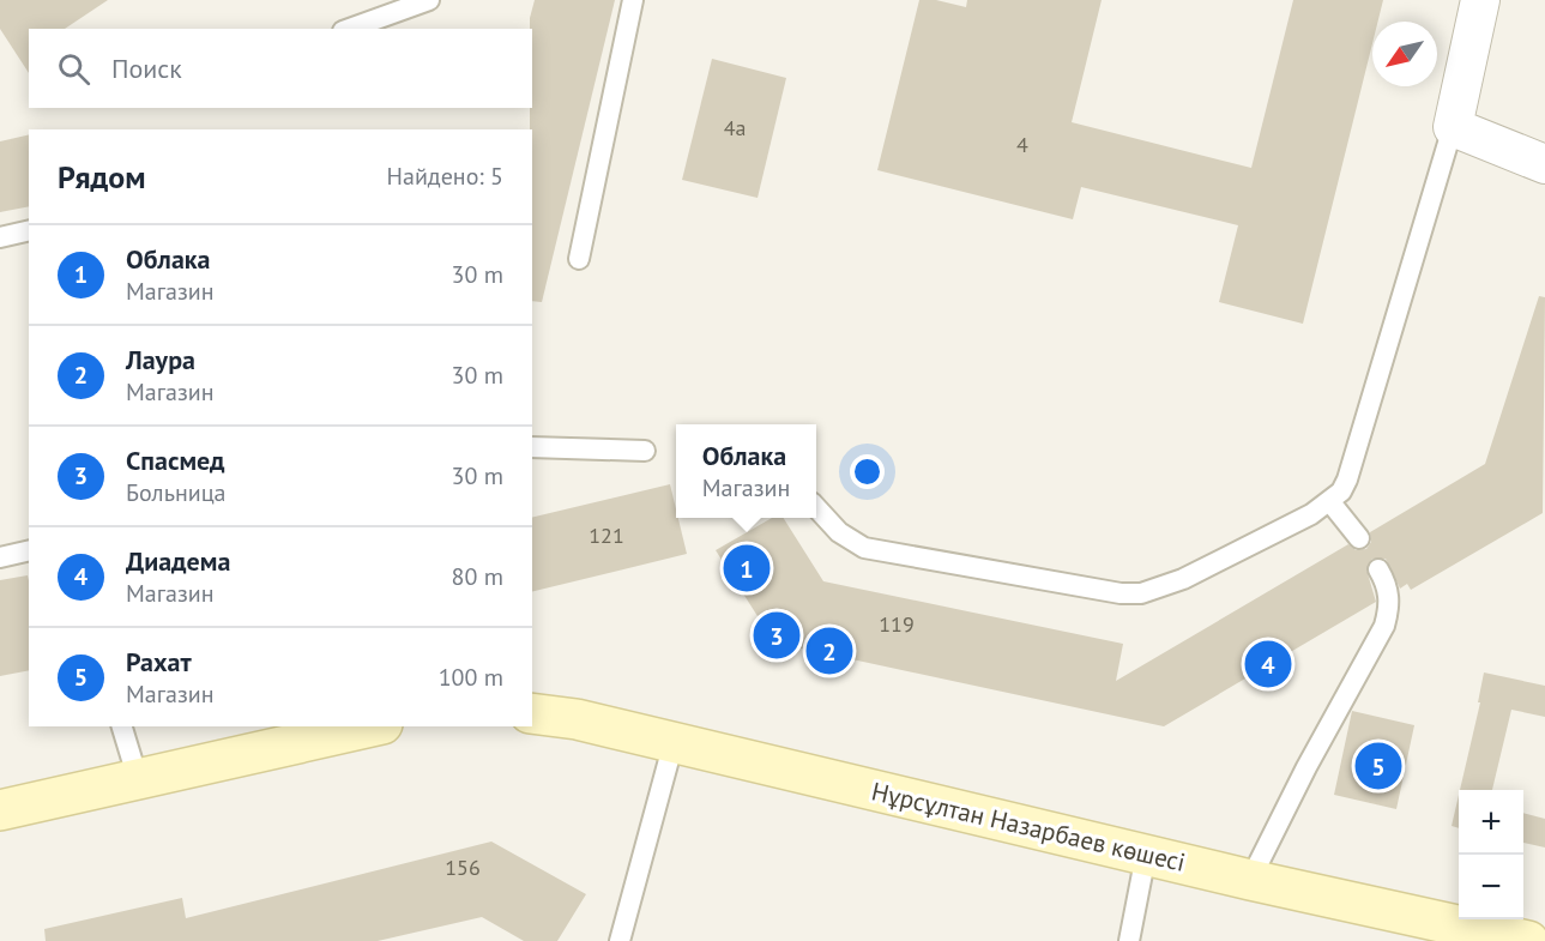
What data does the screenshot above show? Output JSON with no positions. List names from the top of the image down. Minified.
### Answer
{"streets":{"main road":["Нұрсұлтан Назарбаев көшесі"]},"house_numbers":["4а","4","121","119","156"],"north":"bottom left","page":{"search":"Поиск","heading":["Рядом","Найдено: 5"],"list":[{"mark":"1","name":"Облака","note":"Магазин","value":"30 m"},{"mark":"2","name":"Лаура","note":"Магазин","value":"30 m"},{"mark":"3","name":"Спасмед","note":"Больница","value":"30 m"},{"mark":"4","name":"Диадема","note":"Магазин","value":"80 m"},{"mark":"5","name":"Рахат","note":"Магазин","value":"100 m"}],"popup":["Облака","Магазин"],"pins":["1","3","2","4","5"],"map_buttons":["+","−"]}}
